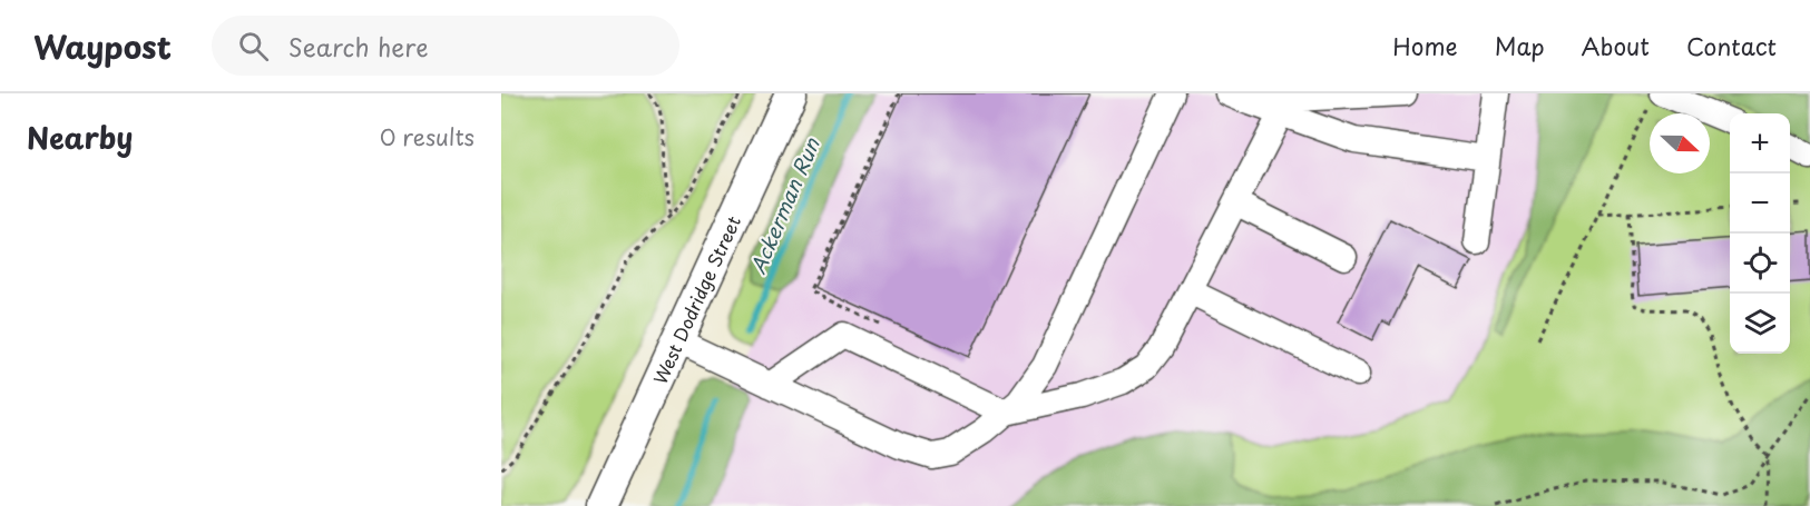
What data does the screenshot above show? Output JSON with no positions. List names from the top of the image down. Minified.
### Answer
{"streets":{"main road":["West Dodridge Street"]},"water":["Ackerman Run"],"north":"right","page":{"header":"Waypost","search":"Search here","nav":["Home","Map","About","Contact"],"heading":["Nearby","0 results"],"map_buttons":["+","−"]}}
